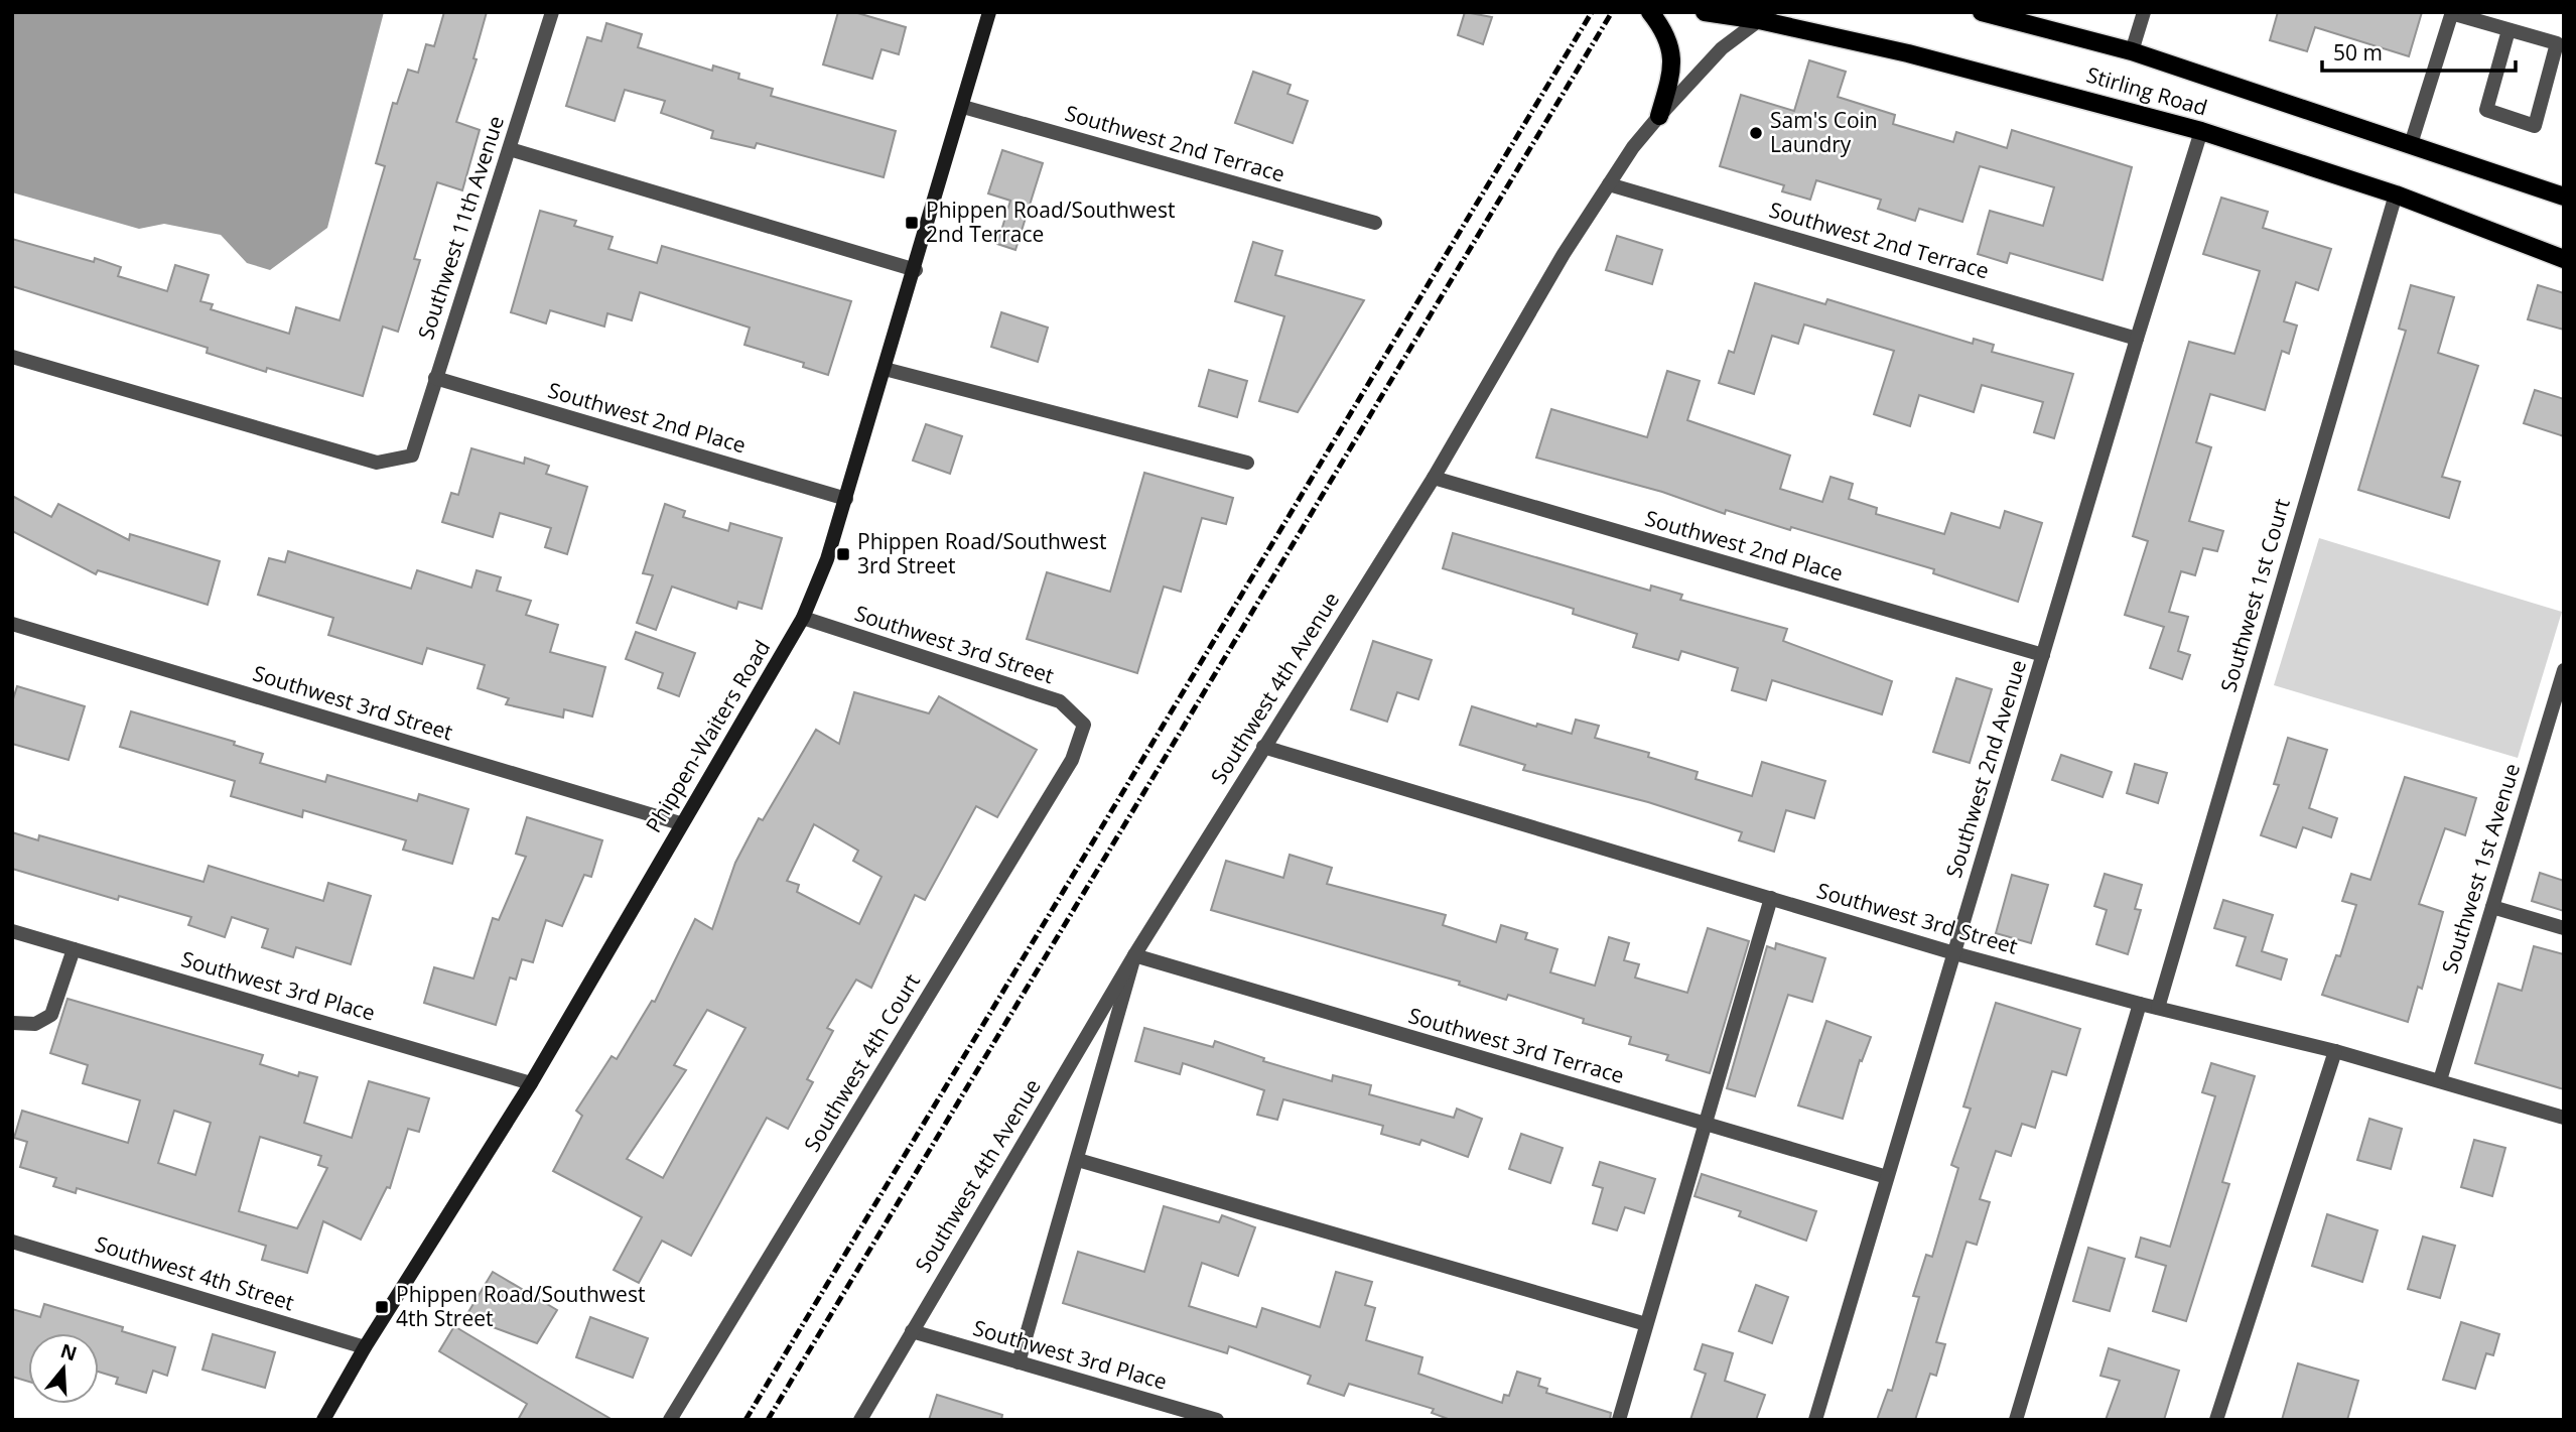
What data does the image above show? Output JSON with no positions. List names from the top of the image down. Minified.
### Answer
{"streets":{"main road":["Stirling Road"],"street":["Southwest 2nd Terrace","Southwest 11th Avenue","Southwest 2nd Place","Southwest 1st Court","Southwest 3rd Street","Southwest 4th Avenue","Phippen-Waiters Road","Southwest 2nd Avenue","Southwest 1st Avenue","Southwest 3rd Place","Southwest 3rd Terrace","Southwest 4th Court","Southwest 4th Street"]},"crossings":[["Stirling Road","Southwest 1st Court"],["Stirling Road","Southwest 4th Avenue"],["Stirling Road","Southwest 2nd Avenue"],["Southwest 2nd Terrace","Southwest 4th Avenue"],["Southwest 2nd Terrace","Phippen-Waiters Road"],["Southwest 2nd Terrace","Southwest 2nd Avenue"],["Southwest 11th Avenue","Southwest 2nd Place"],["Southwest 2nd Place","Southwest 4th Avenue"],["Southwest 2nd Place","Phippen-Waiters Road"],["Southwest 2nd Place","Southwest 2nd Avenue"],["Southwest 1st Court","Southwest 3rd Street"],["Southwest 3rd Street","Southwest 4th Avenue"],["Southwest 3rd Street","Phippen-Waiters Road"],["Southwest 3rd Street","Southwest 2nd Avenue"],["Southwest 3rd Street","Southwest 1st Avenue"],["Southwest 3rd Street","Southwest 4th Court"],["Southwest 4th Avenue","Southwest 3rd Place"],["Southwest 4th Avenue","Southwest 3rd Terrace"],["Phippen-Waiters Road","Southwest 3rd Place"],["Phippen-Waiters Road","Southwest 4th Street"],["Southwest 2nd Avenue","Southwest 3rd Terrace"]],"places":{"other":["Sam's Coin Laundry"],"transit":["Phippen Road/Southwest 2nd Terrace","Phippen Road/Southwest 3rd Street","Phippen Road/Southwest 4th Street"]},"scale_bar":"50 m","north":"top"}
